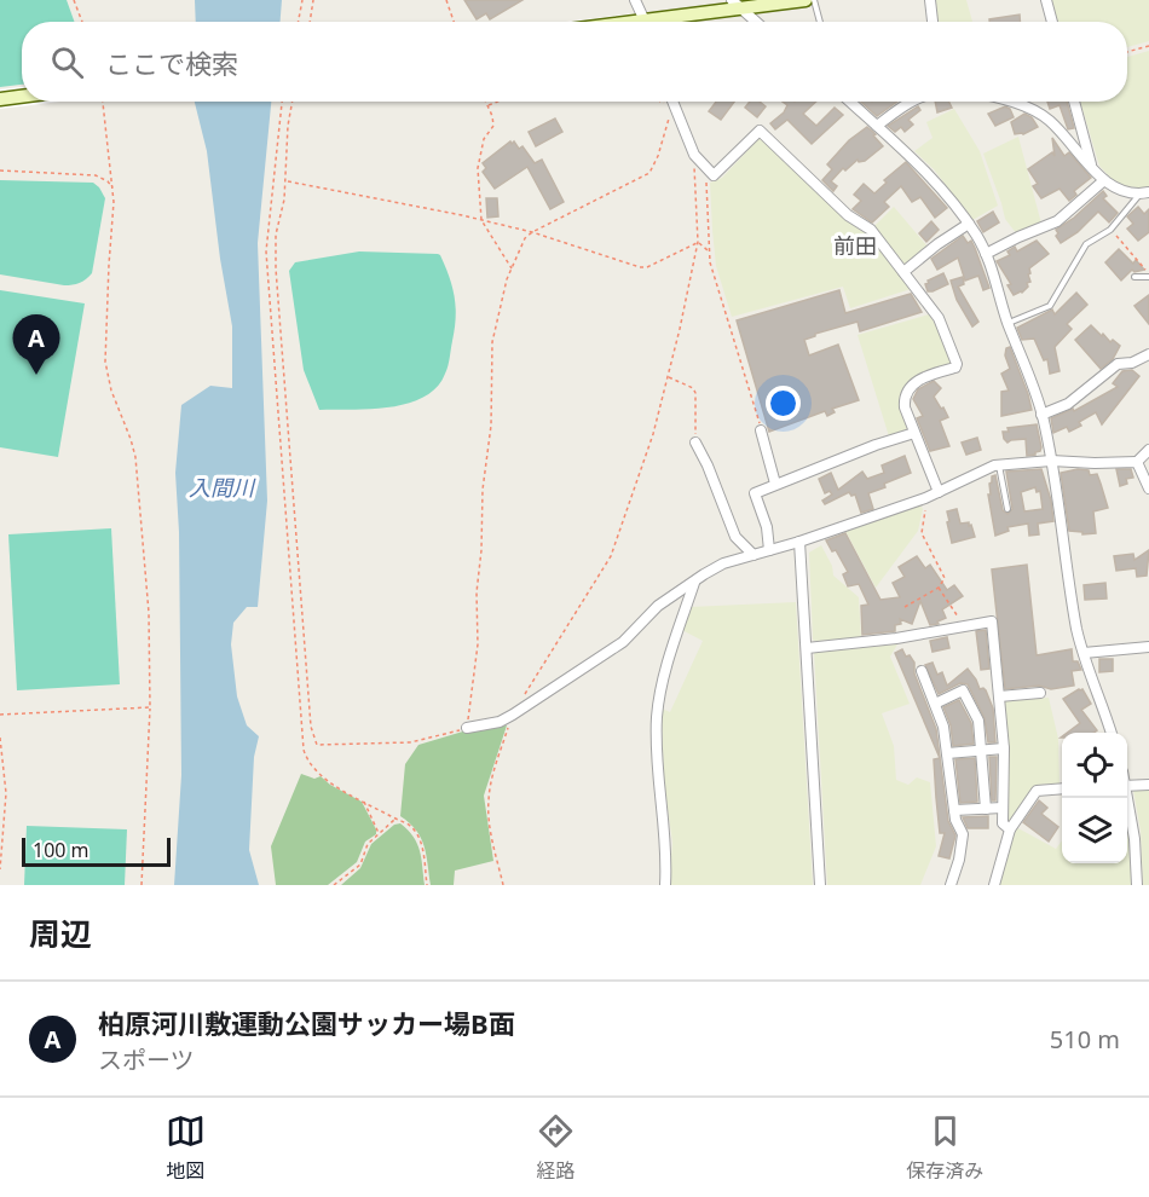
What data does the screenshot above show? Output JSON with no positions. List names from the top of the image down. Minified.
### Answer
{"districts":["前田"],"water":["入間川"],"scale_bar":"100 m","page":{"search":"ここで検索","pins":"A","scale":"100 m","heading":"周辺","list":[{"mark":"A","name":"柏原河川敷運動公園サッカー場B面","note":"スポーツ","value":"510 m"}],"nav":["地図","経路","保存済み"]}}
